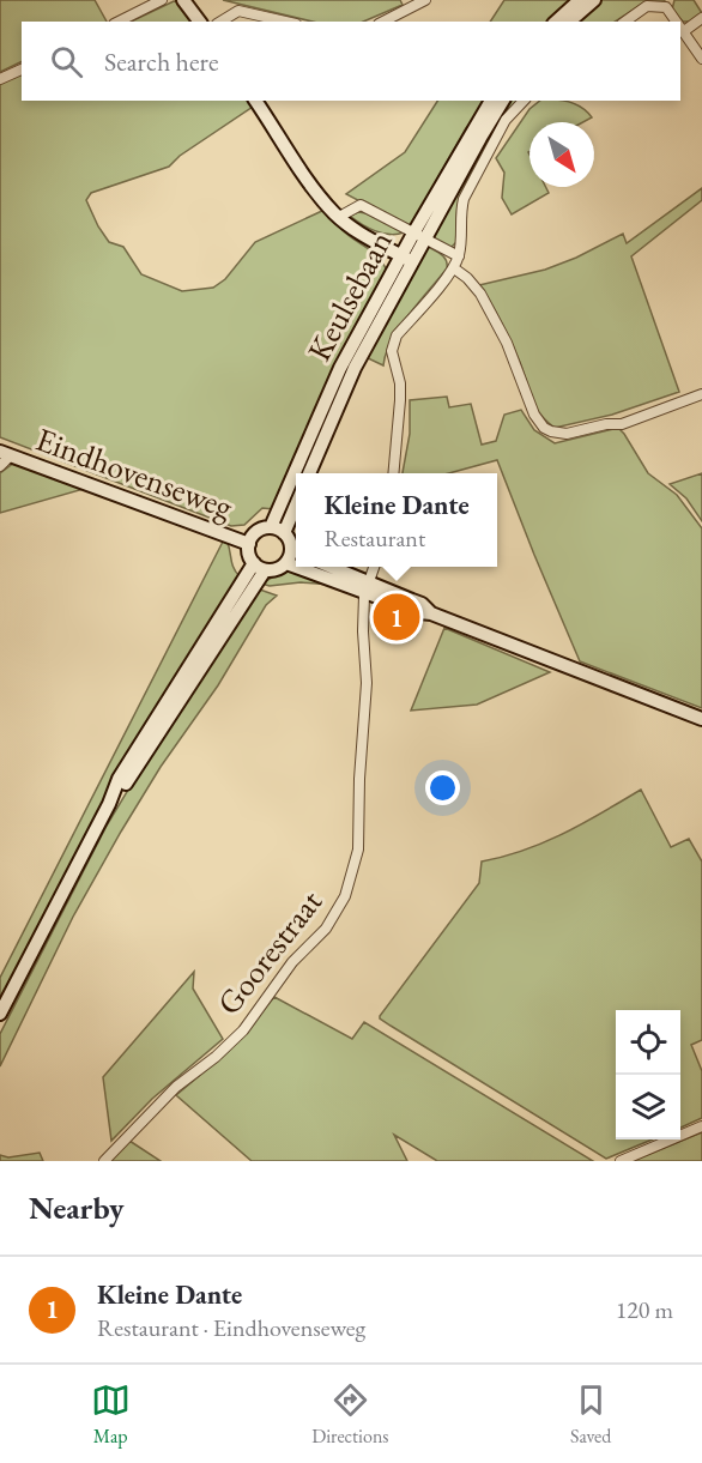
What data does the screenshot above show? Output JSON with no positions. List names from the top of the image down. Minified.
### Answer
{"streets":{"main road":["Keulsebaan","Eindhovenseweg"],"street":["Goorestraat"]},"crossings":[["Keulsebaan","Eindhovenseweg"]],"north":"bottom right","page":{"search":"Search here","popup":["Kleine Dante","Restaurant"],"pins":"1","heading":"Nearby","list":[{"mark":"1","name":"Kleine Dante","note":"Restaurant · Eindhovenseweg","value":"120 m"}],"nav":["Map","Directions","Saved"]}}
